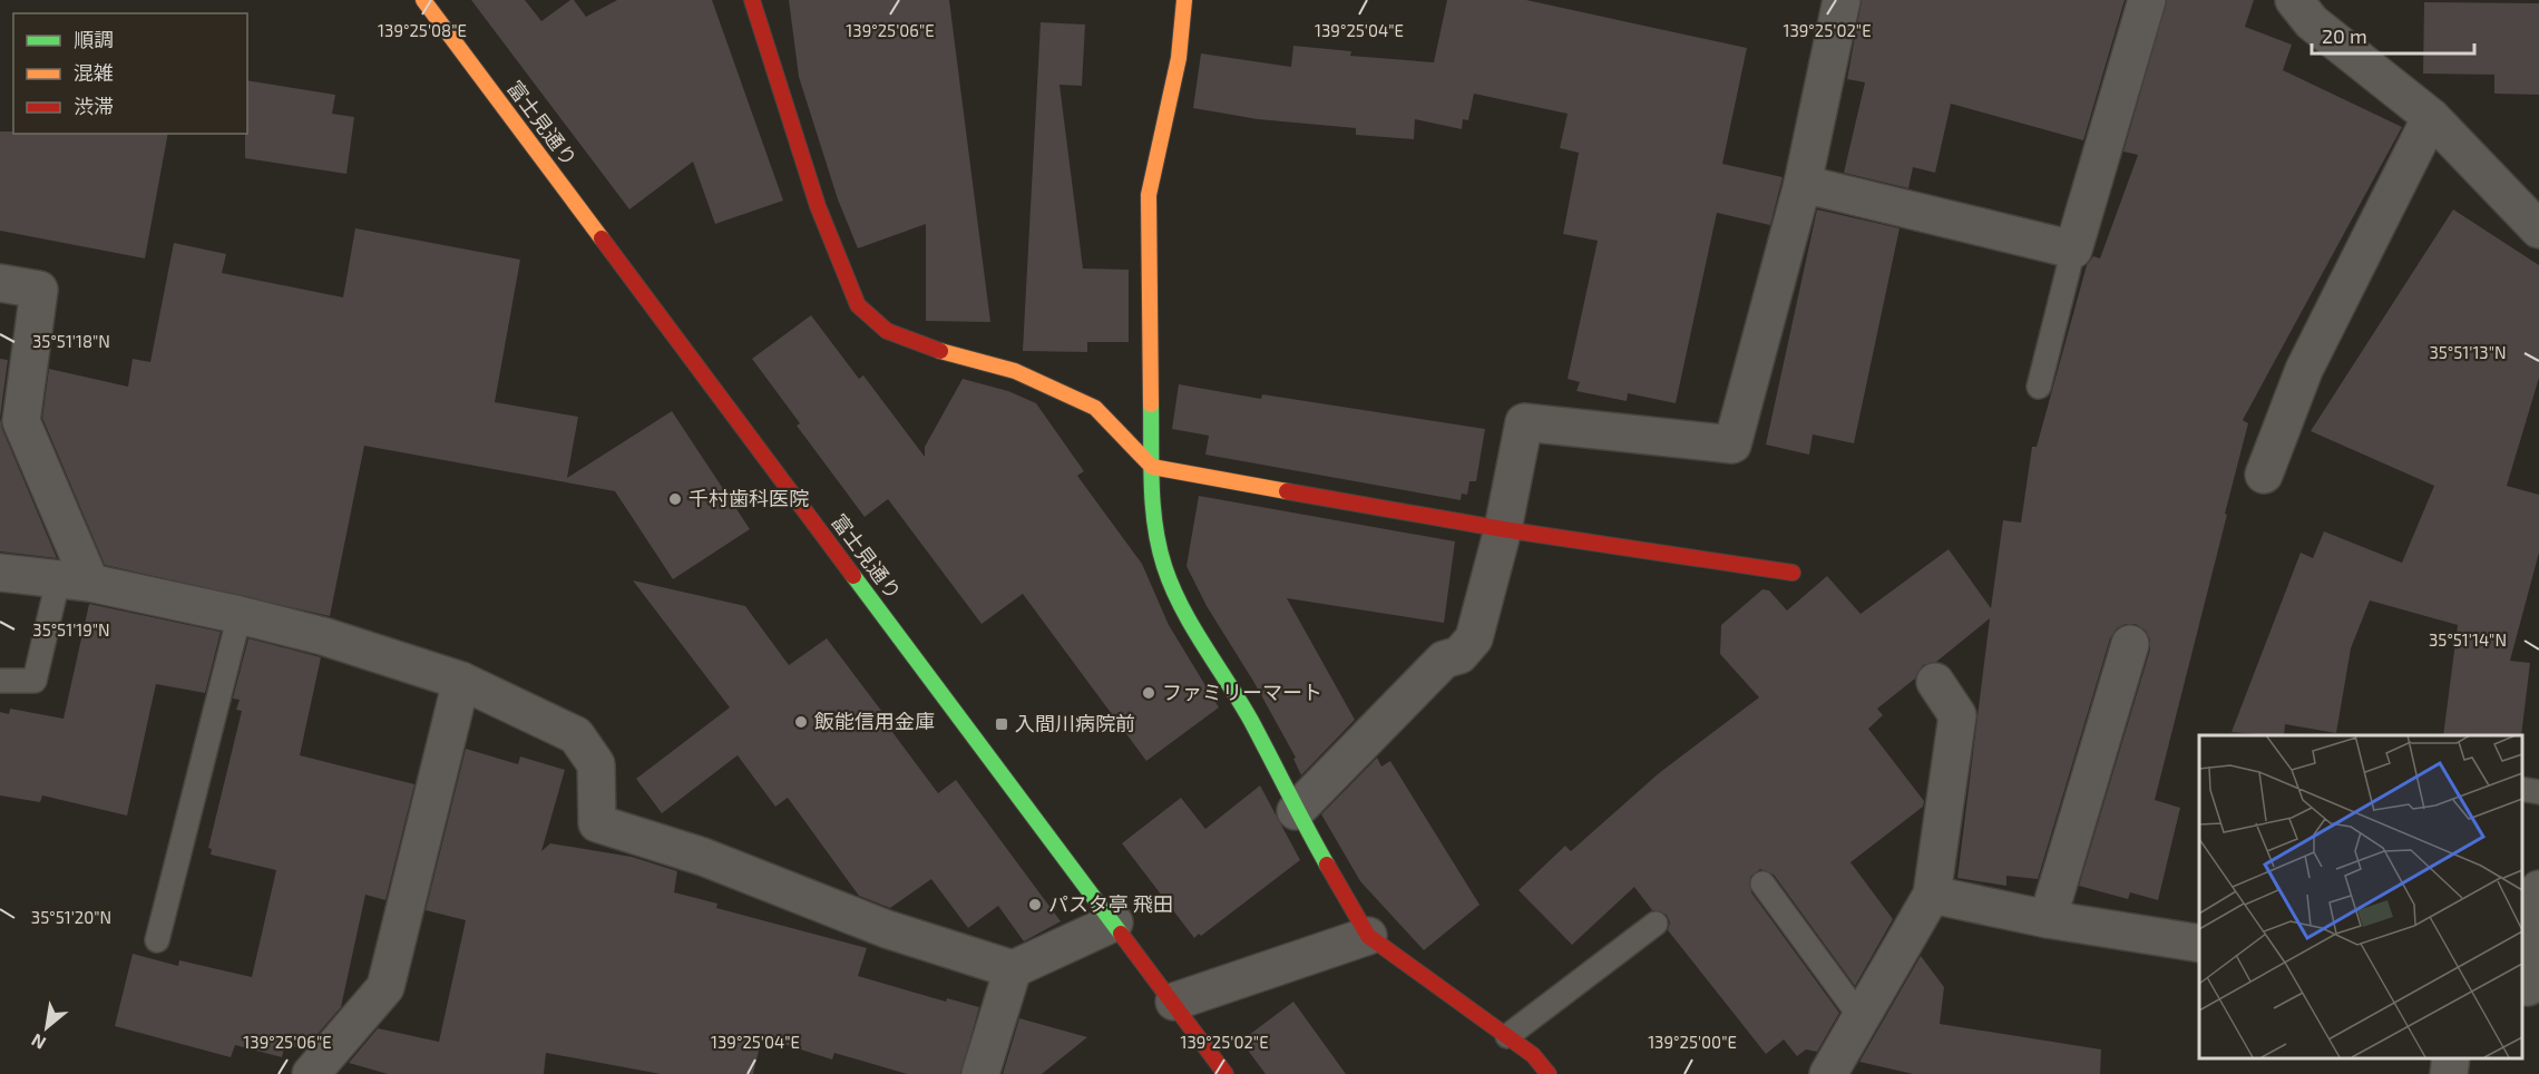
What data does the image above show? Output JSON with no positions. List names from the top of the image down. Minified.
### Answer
{"streets":{"street":["富士見通り"]},"places":{"other":["千村歯科医院","ファミリーマート","飯能信用金庫","パスタ亭 飛田"],"transit":["入間川病院前"]},"legend":["順調","混雑","渋滞"],"scale_bar":"20 m","north":"bottom left","coordinates":["139°25'08\"E","139°25'06\"E","139°25'04\"E","139°25'02\"E","35°51'18\"N","35°51'13\"N","35°51'19\"N","35°51'14\"N","35°51'20\"N","139°25'00\"E"]}
